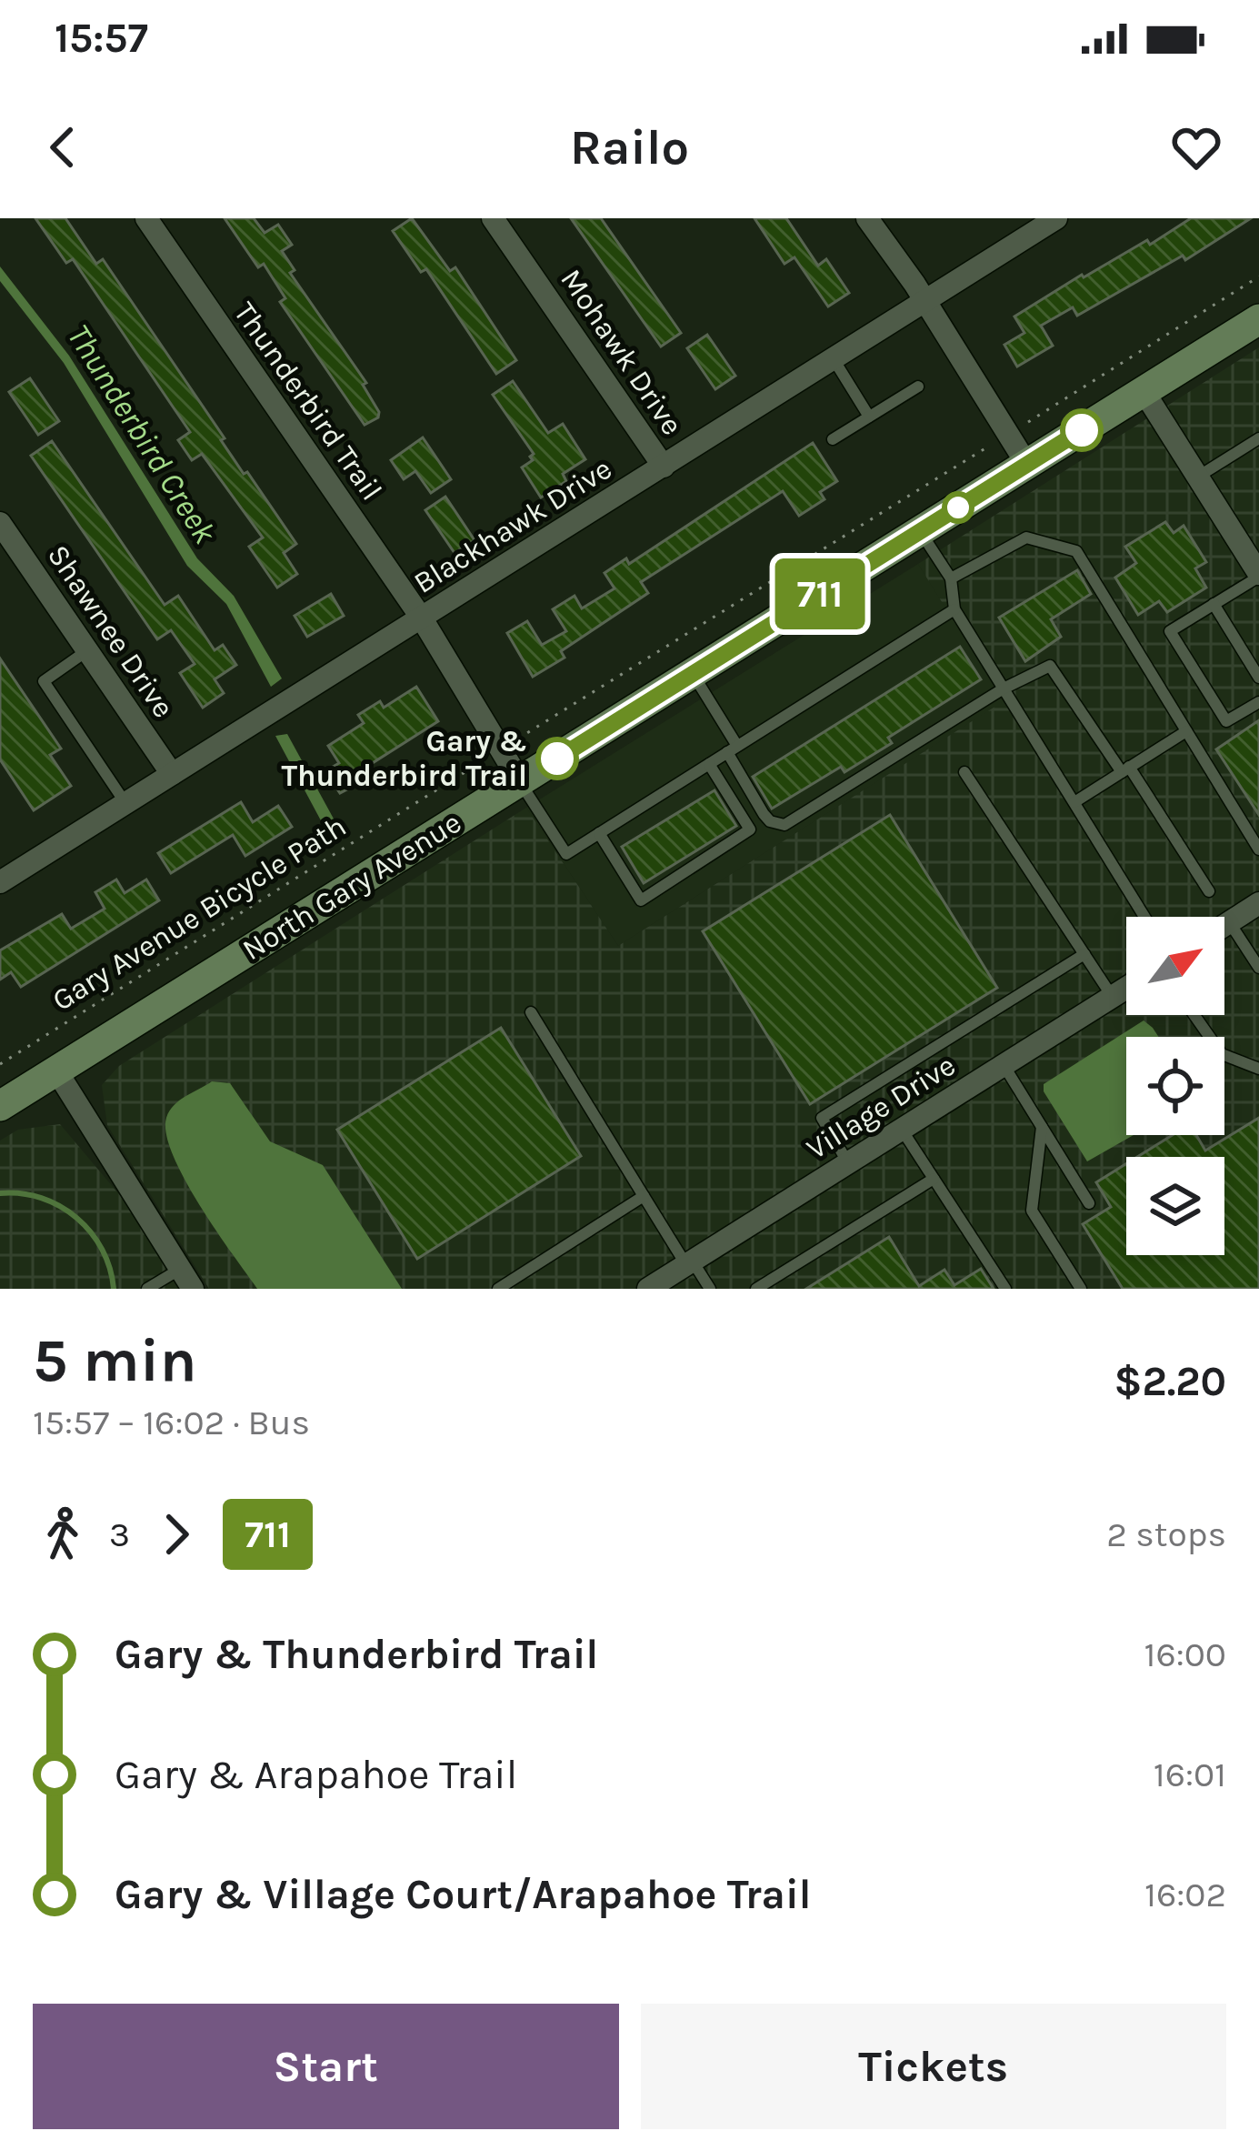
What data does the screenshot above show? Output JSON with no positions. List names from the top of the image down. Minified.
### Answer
{"streets":{"street":["Mohawk Drive","Thunderbird Trail","Blackhawk Drive","Shawnee Drive","North Gary Avenue","Village Drive"],"path":["Gary Avenue Bicycle Path"]},"crossings":[["Mohawk Drive","Blackhawk Drive"],["Thunderbird Trail","Blackhawk Drive"],["Thunderbird Trail","North Gary Avenue"],["Blackhawk Drive","Shawnee Drive"]],"water":["Thunderbird Creek"],"places":["Gary & Thunderbird Trail"],"lines":["bus line 711"],"north":"top right","page":{"status":"15:57","header":"Railo","on_map":"711","heading":["5 min","15:57 – 16:02 · Bus","$2.20"],"legs":["3","711","2 stops"],"list":[{"name":"Gary & Thunderbird Trail","value":"16:00"},{"name":"Gary & Arapahoe Trail","value":"16:01"},{"name":"Gary & Village Court/Arapahoe Trail","value":"16:02"}],"buttons":["Start","Tickets"]}}
